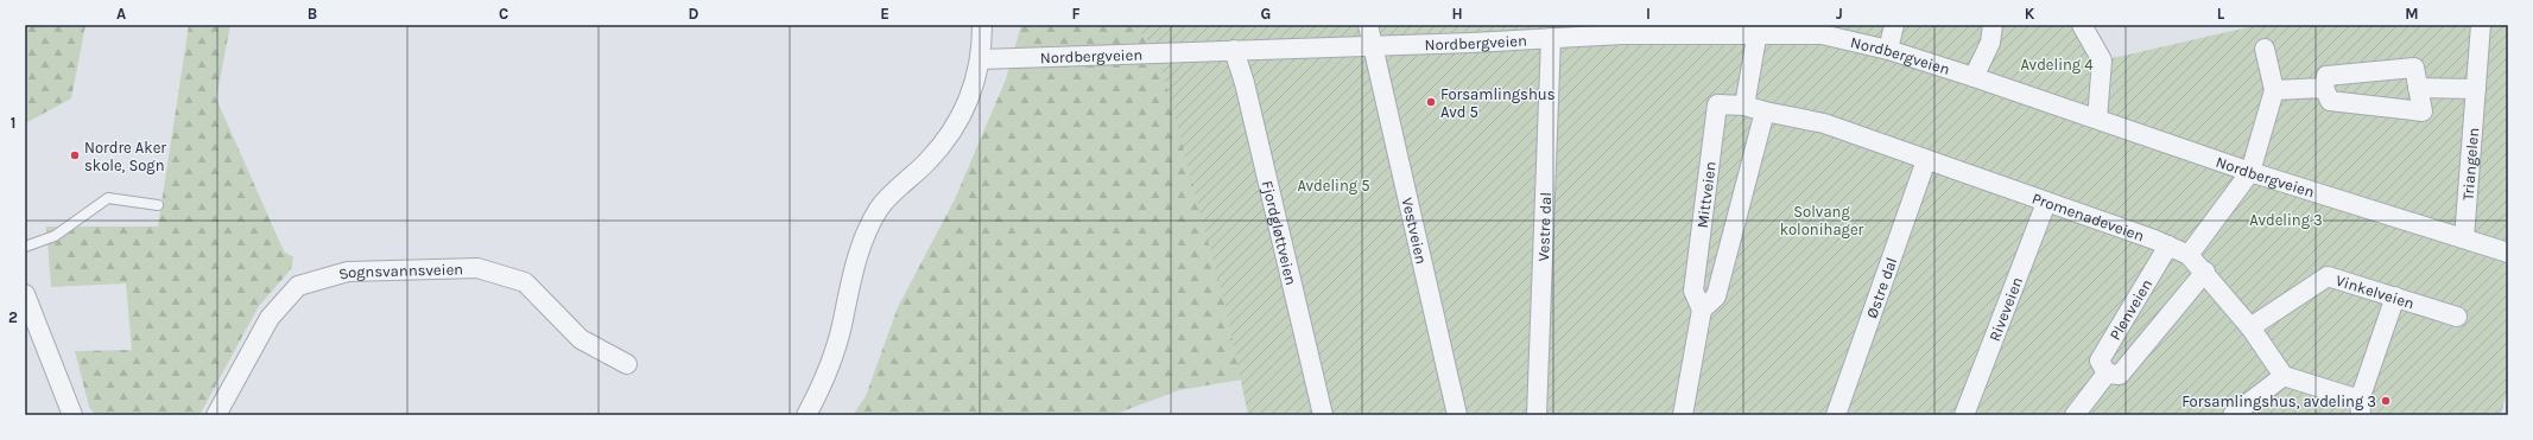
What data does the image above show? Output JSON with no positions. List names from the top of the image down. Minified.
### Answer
{"streets":{"street":["Nordbergveien","Triangelen","Mittveien","Promenadeveien","Vestre dal","Vestveien","Fjordgløttveien","Sognsvannsveien","Østre dal","Vinkelveien","Riveveien","Plenveien"]},"crossings":[["Nordbergveien","Triangelen"],["Nordbergveien","Vestre dal"],["Nordbergveien","Vestveien"],["Nordbergveien","Fjordgløttveien"],["Mittveien","Promenadeveien"],["Promenadeveien","Østre dal"],["Promenadeveien","Vinkelveien"],["Promenadeveien","Riveveien"],["Promenadeveien","Plenveien"]],"parks":["Avdeling 4","Avdeling 5","Solvang kolonihager","Avdeling 3"],"places":["Forsamlingshus Avd 5","Nordre Aker skole, Sogn","Forsamlingshus, avdeling 3"],"grid":{"columns":["A","B","C","D","E","F","G","H","I","J","K","L","M"],"rows":["1","2"]}}
